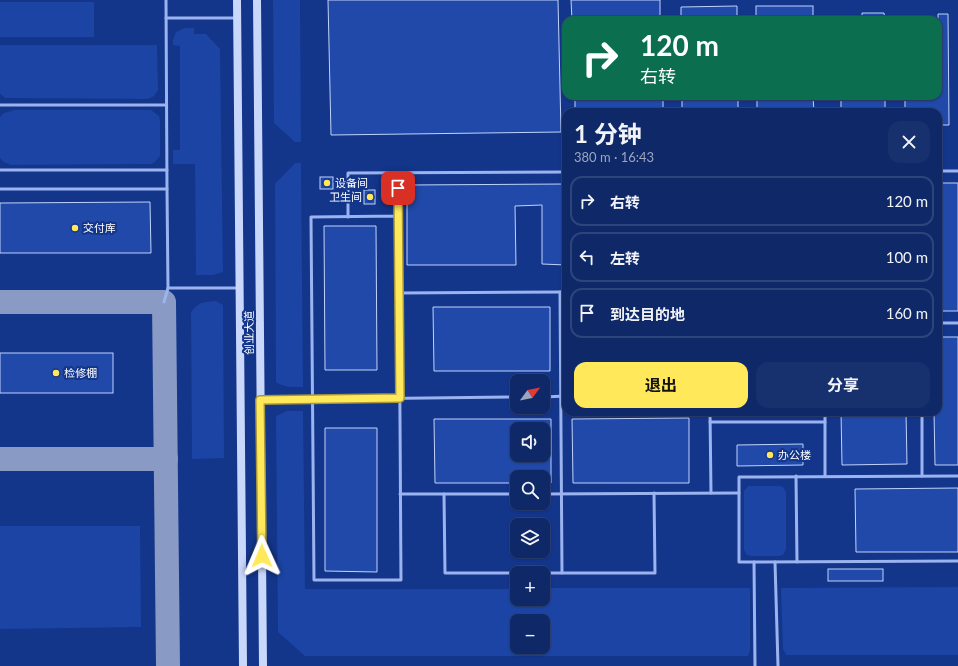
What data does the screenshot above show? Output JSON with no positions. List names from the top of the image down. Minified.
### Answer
{"streets":{"main road":["创业大道"]},"places":["设备间","卫生间","交付库","检修棚","办公楼"],"north":"top right","page":{"turn":["120 m","右转"],"heading":["1 分钟","380 m · 16:43"],"list":[{"name":"右转","value":"120 m"},{"name":"左转","value":"100 m"},{"name":"到达目的地","value":"160 m"}],"buttons":["退出","分享"],"map_buttons":["+","−"]}}
